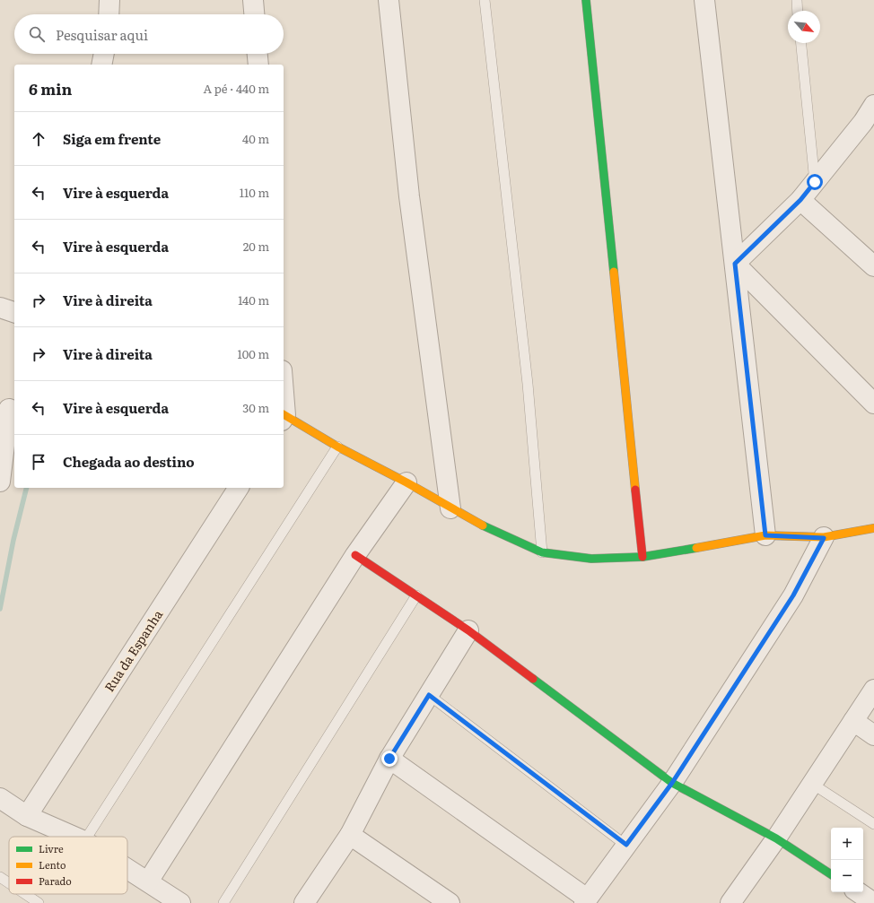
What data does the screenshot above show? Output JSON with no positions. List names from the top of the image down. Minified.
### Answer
{"streets":{"street":["Rua da Espanha"]},"legend":["Livre","Lento","Parado"],"north":"bottom right","page":{"search":"Pesquisar aqui","heading":["6 min","A pé · 440 m"],"list":[["Siga em frente","40 m"],["Vire à esquerda","110 m"],["Vire à esquerda","20 m"],["Vire à direita","140 m"],["Vire à direita","100 m"],["Vire à esquerda","30 m"],"Chegada ao destino"],"map_buttons":["+","−"]}}
